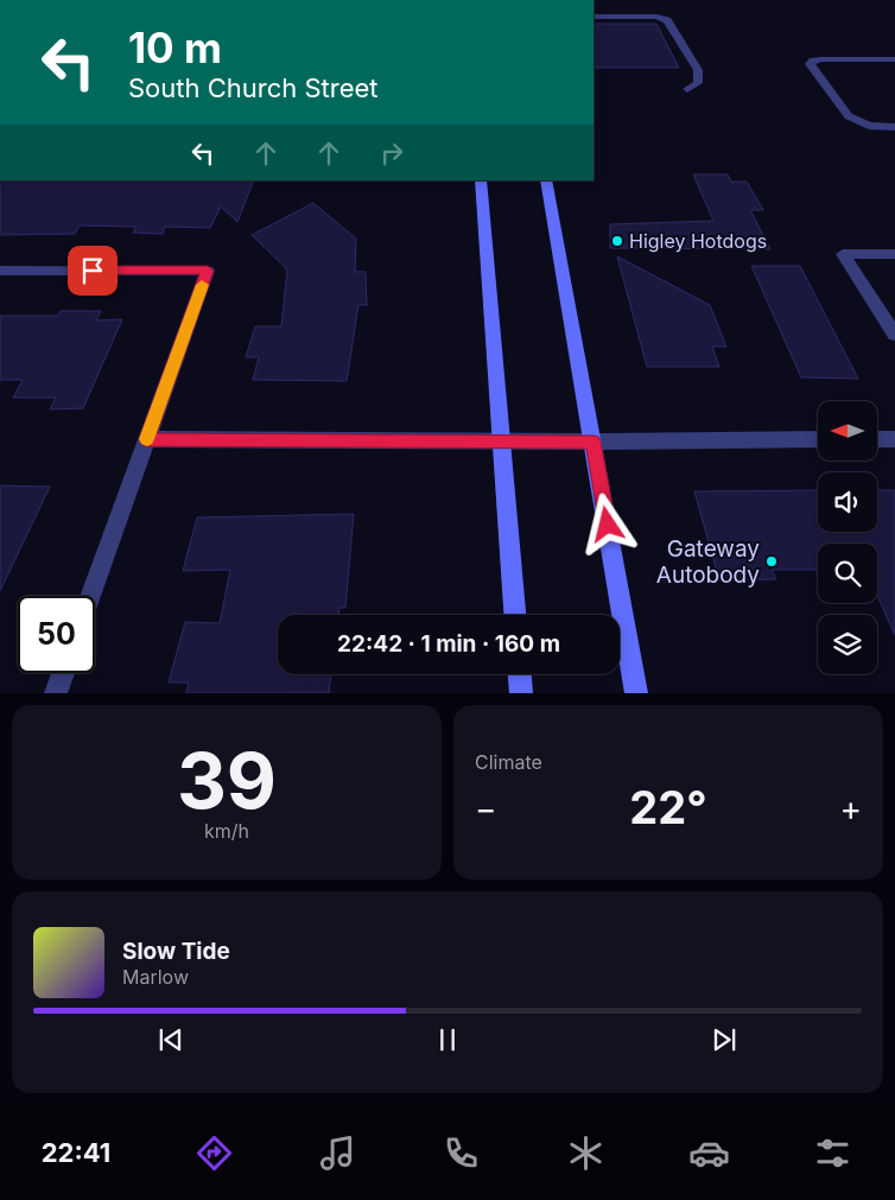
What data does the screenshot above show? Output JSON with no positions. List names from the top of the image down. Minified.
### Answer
{"places":["Higley Hotdogs","Gateway Autobody"],"north":"left","page":{"turn":["10 m","South Church Street"],"limit":"50","trip":"22:42 · 1 min · 160 m","tile":[["39","km/h"],"Climate"],"heat":["−","22°","+"],"song":["Slow Tide","Marlow"],"tabs":"22:41"}}
